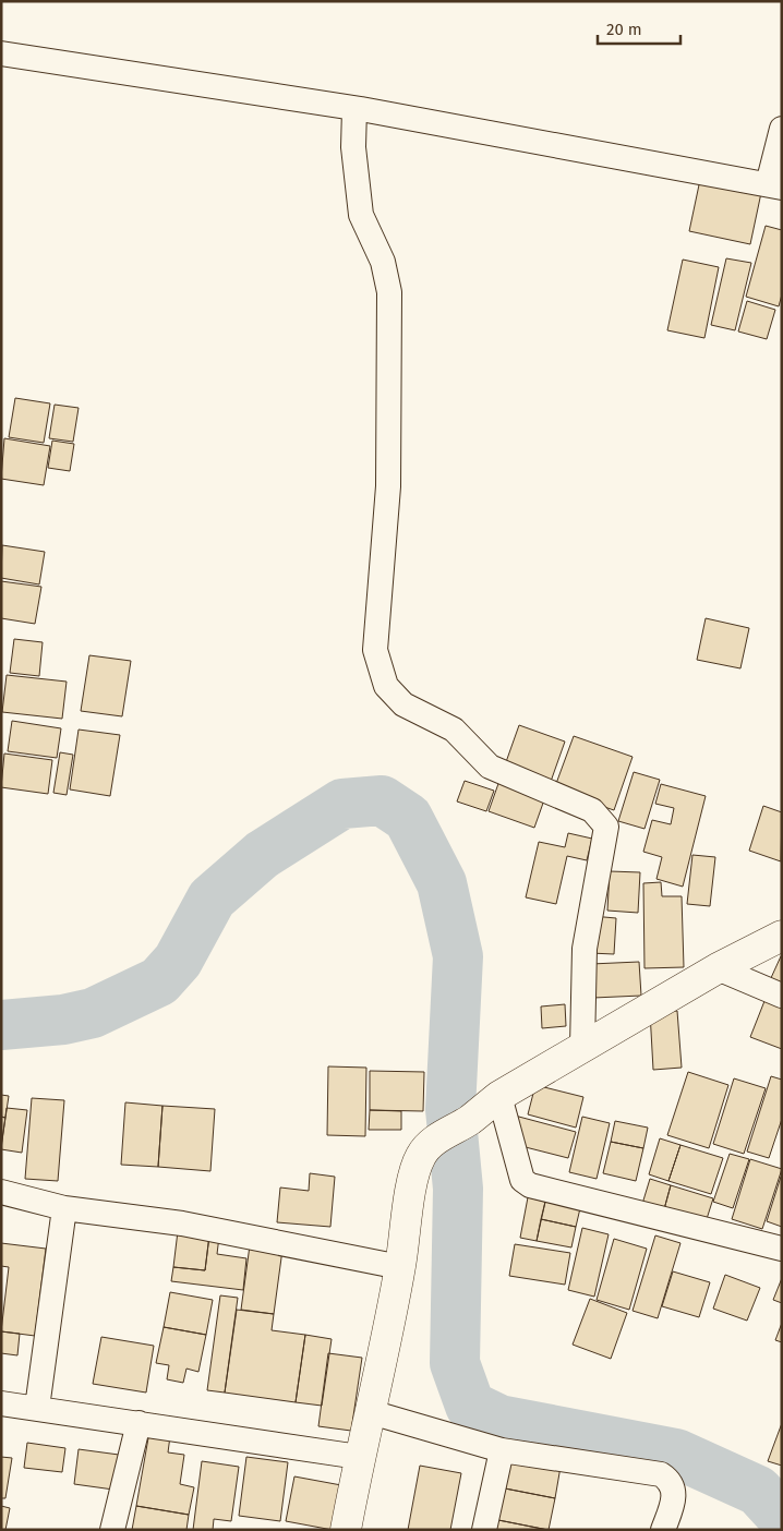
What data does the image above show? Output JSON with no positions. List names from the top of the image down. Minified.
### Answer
{"scale_bar":"20 m"}
